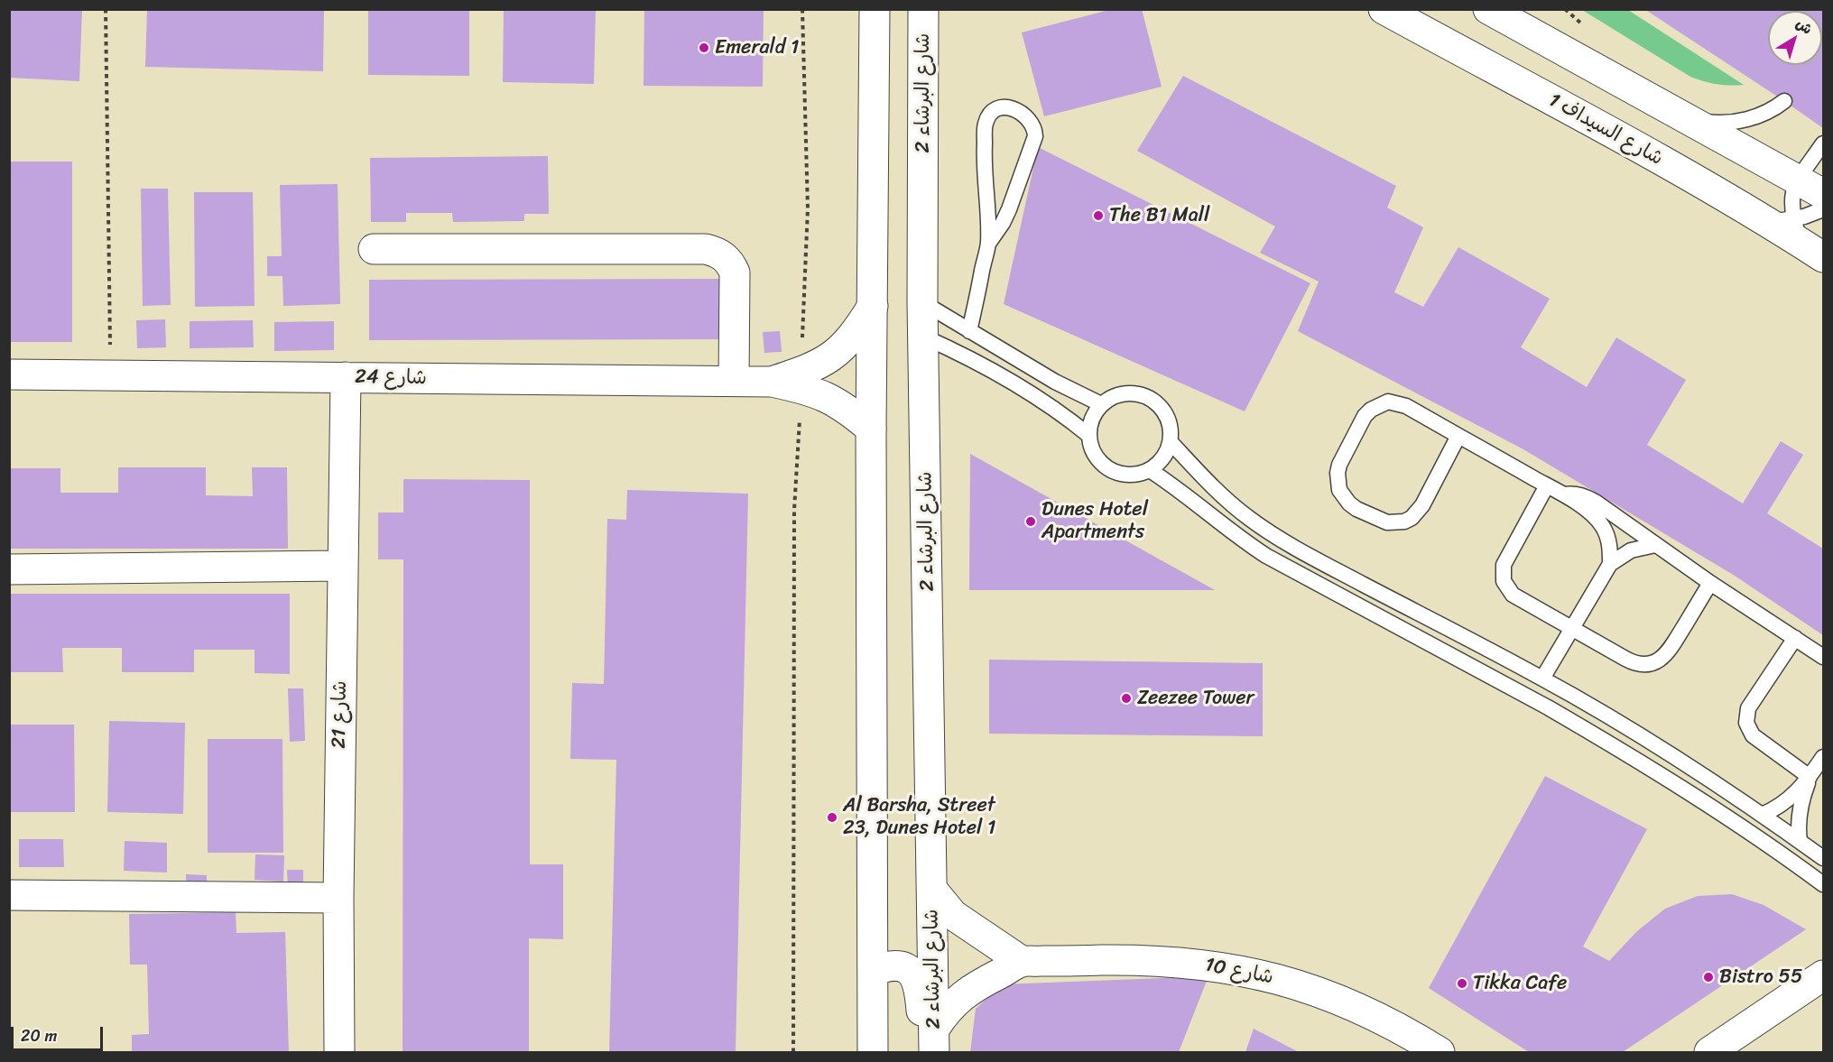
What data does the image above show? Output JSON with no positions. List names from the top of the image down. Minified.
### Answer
{"streets":{"street":["شارع البرشاء 2","شارع السيداف 1","شارع 24","شارع 21","شارع 10"]},"crossings":[["شارع البرشاء 2","شارع 10"],["شارع 24","شارع 21"]],"places":["Emerald 1","The B1 Mall","Dunes Hotel Apartments","Zeezee Tower","Al Barsha, Street 23, Dunes Hotel 1","Bistro 55","Tikka Cafe"],"scale_bar":"20 m","north":"top right"}
